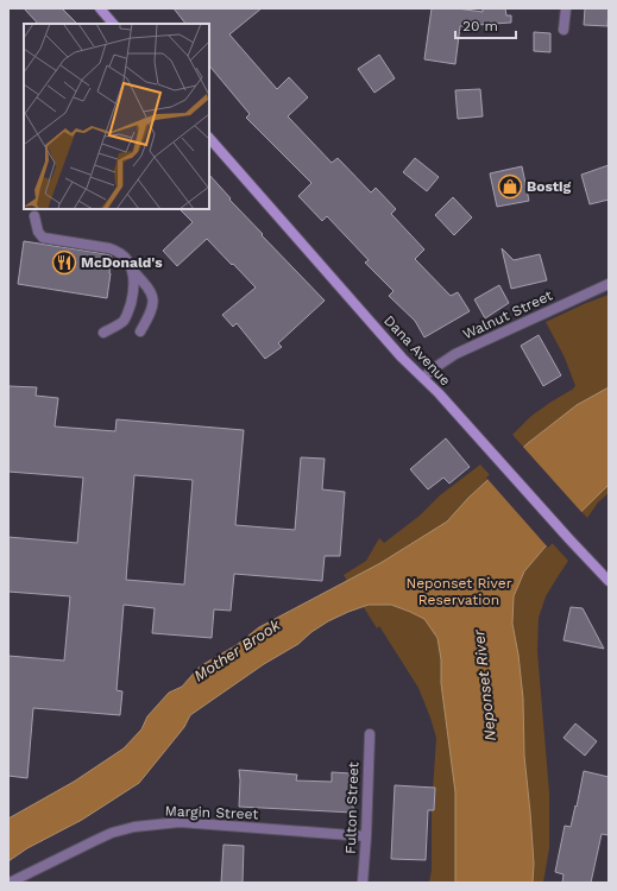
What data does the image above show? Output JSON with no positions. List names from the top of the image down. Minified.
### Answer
{"streets":{"street":["Walnut Street","Dana Avenue","Fulton Street","Margin Street"]},"crossings":[["Walnut Street","Dana Avenue"],["Fulton Street","Margin Street"]],"water":["Mother Brook","Neponset River"],"parks":["Neponset River Reservation"],"places":{"shop":["Bostig"],"restaurant":["McDonald's"]},"scale_bar":"20 m"}
